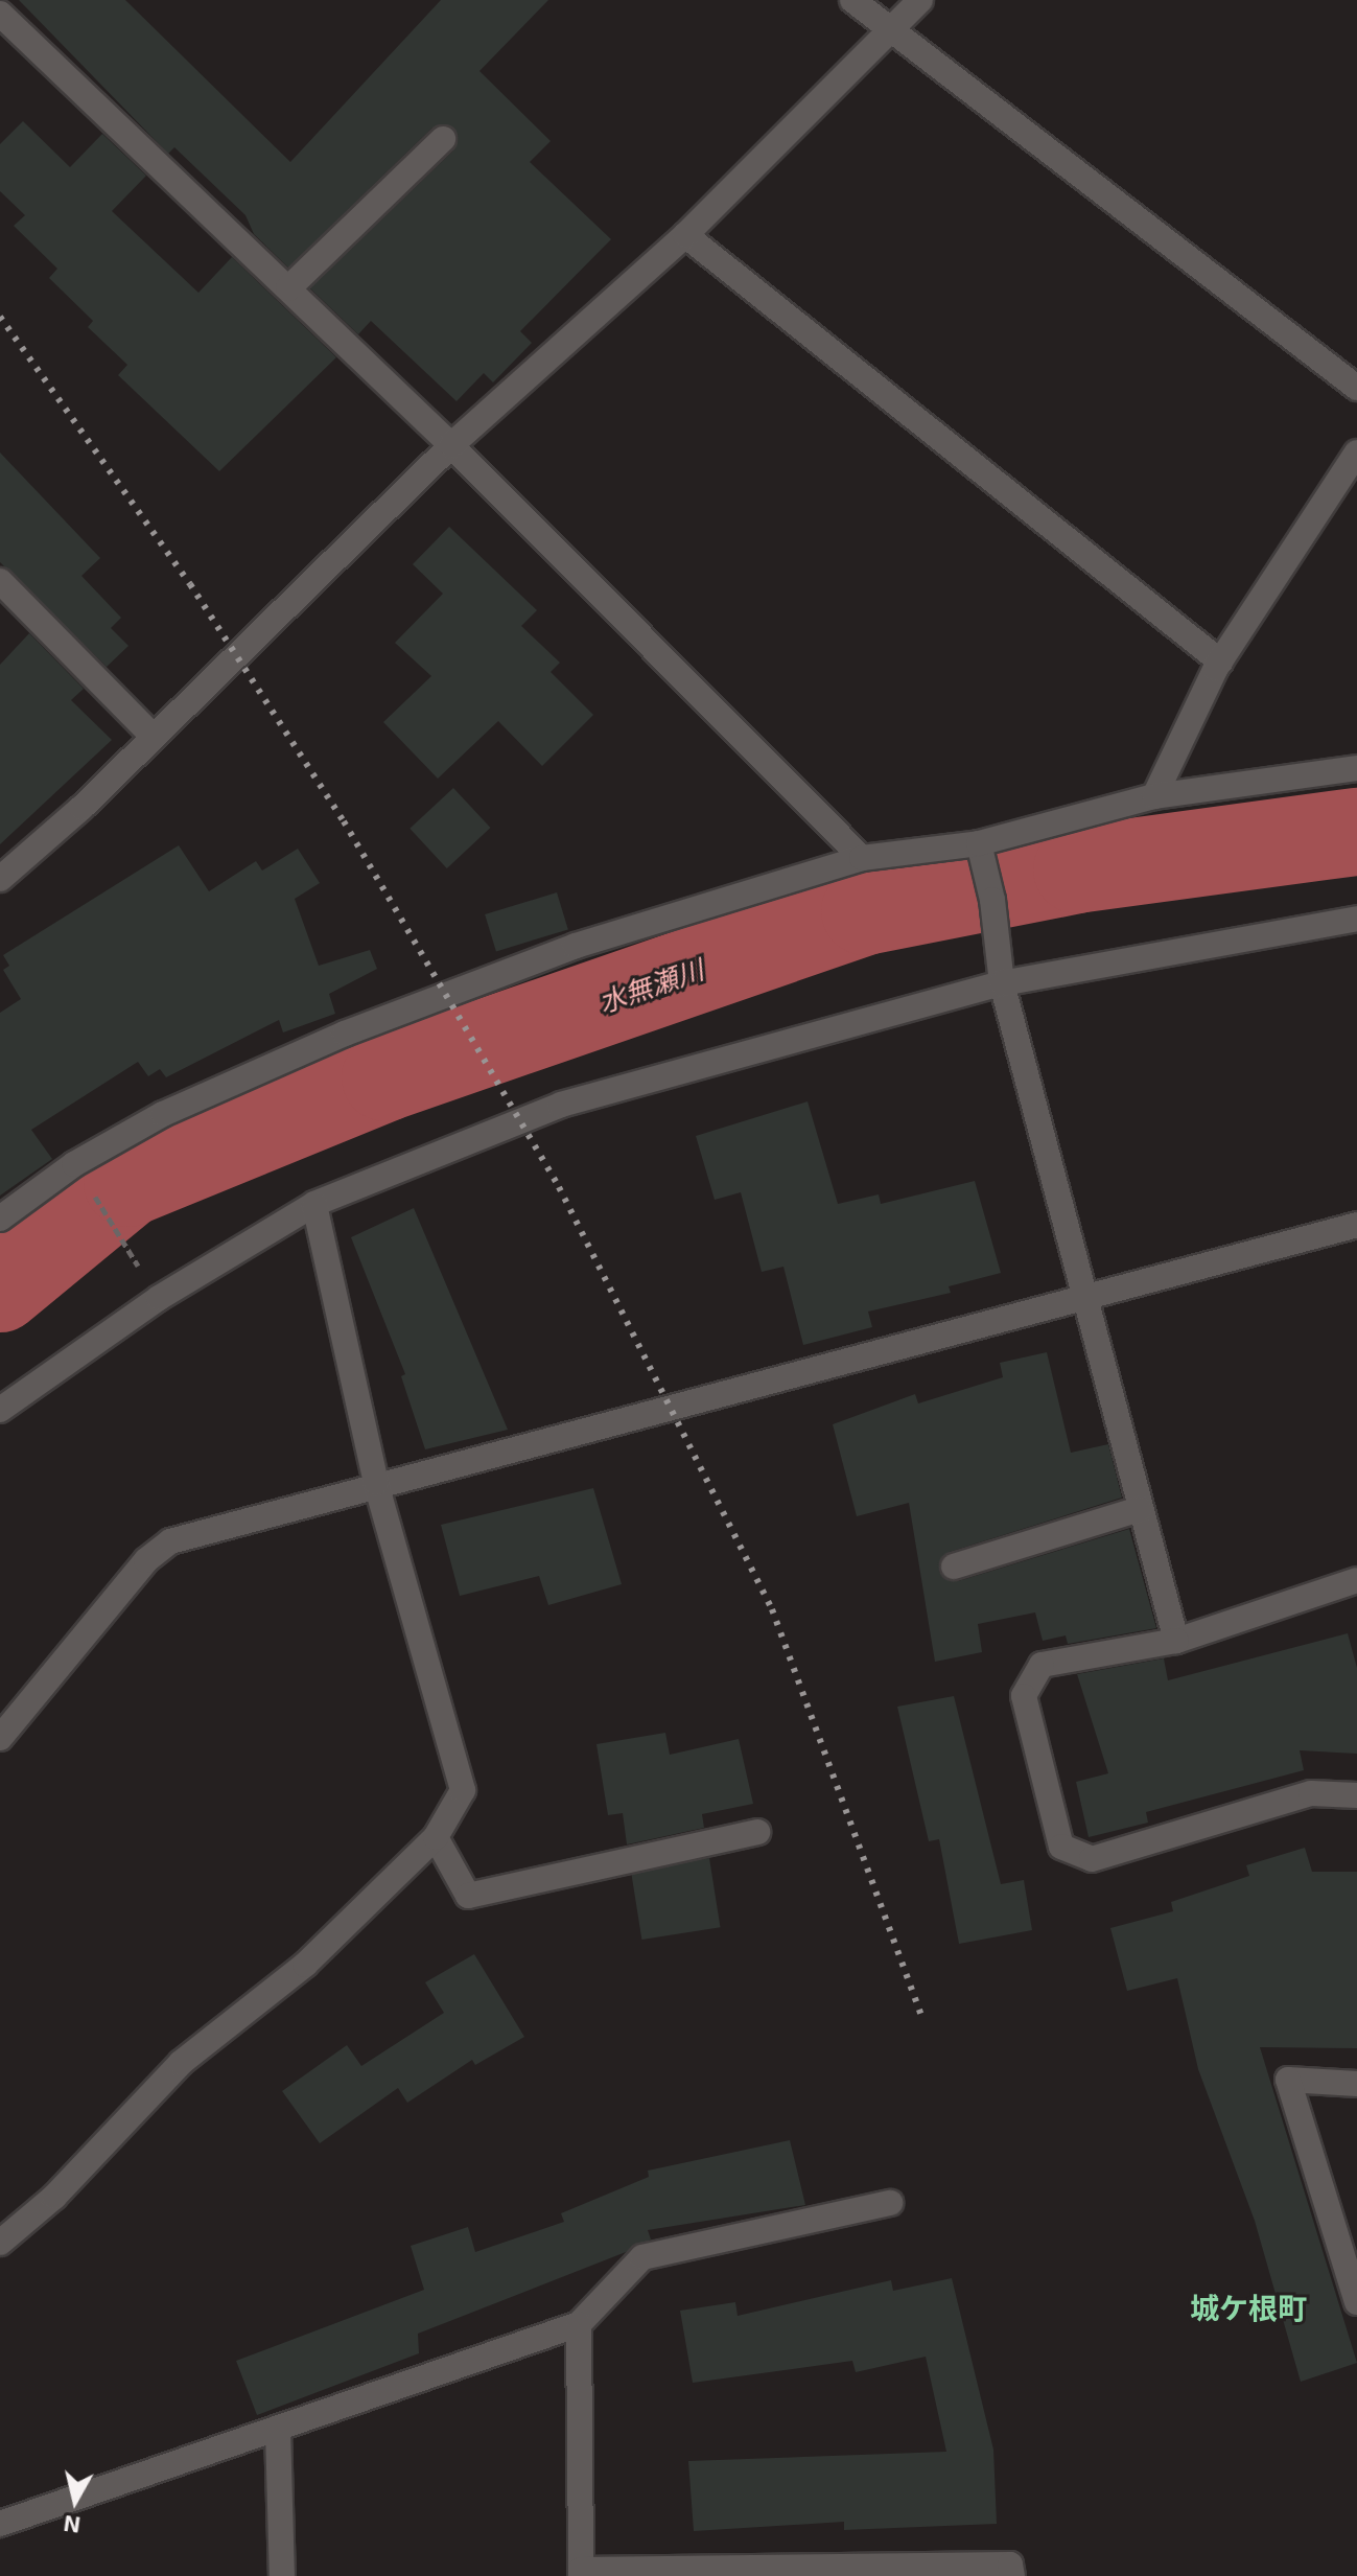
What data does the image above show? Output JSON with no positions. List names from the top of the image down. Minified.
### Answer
{"districts":["城ケ根町"],"water":["水無瀬川"],"north":"bottom"}
